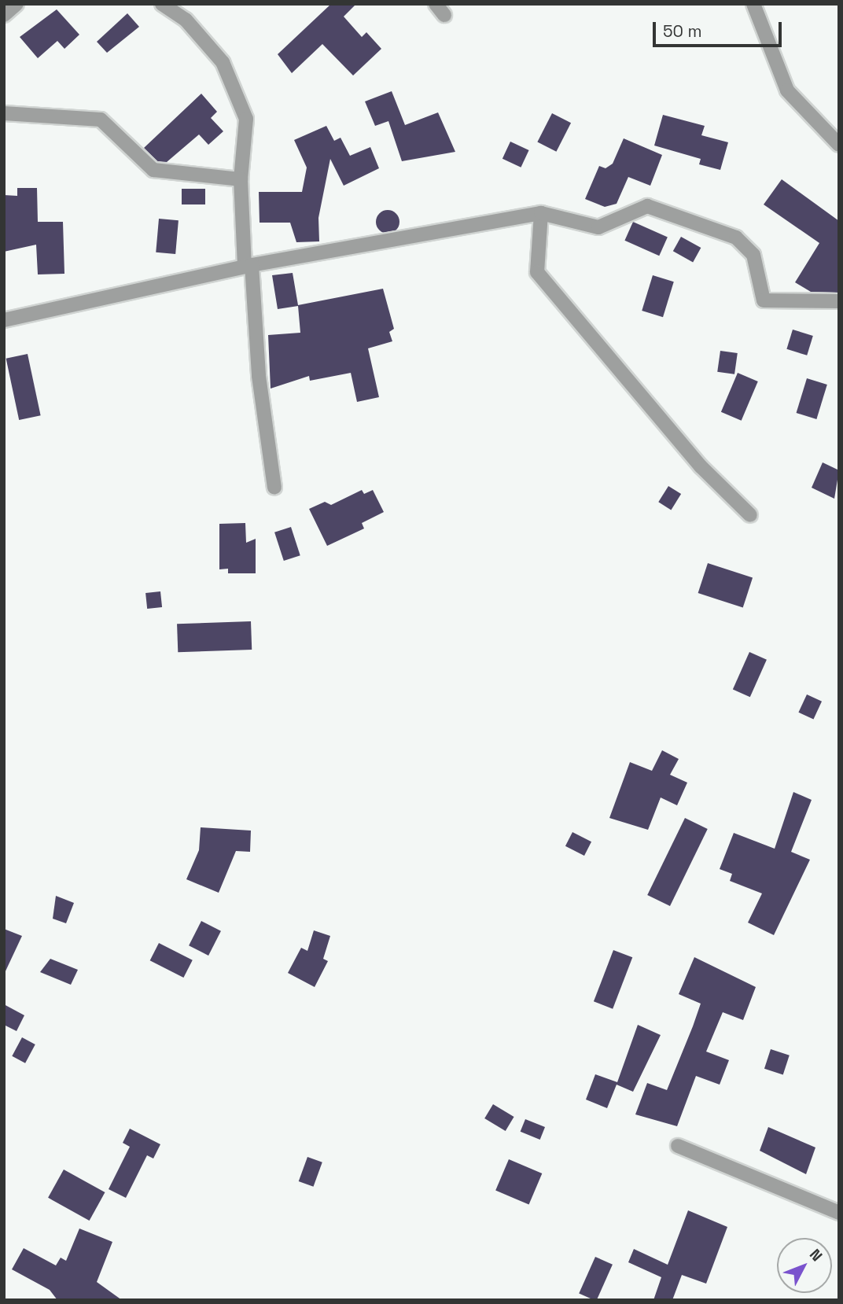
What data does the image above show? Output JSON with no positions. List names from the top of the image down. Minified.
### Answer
{"scale_bar":"50 m","north":"top right"}
